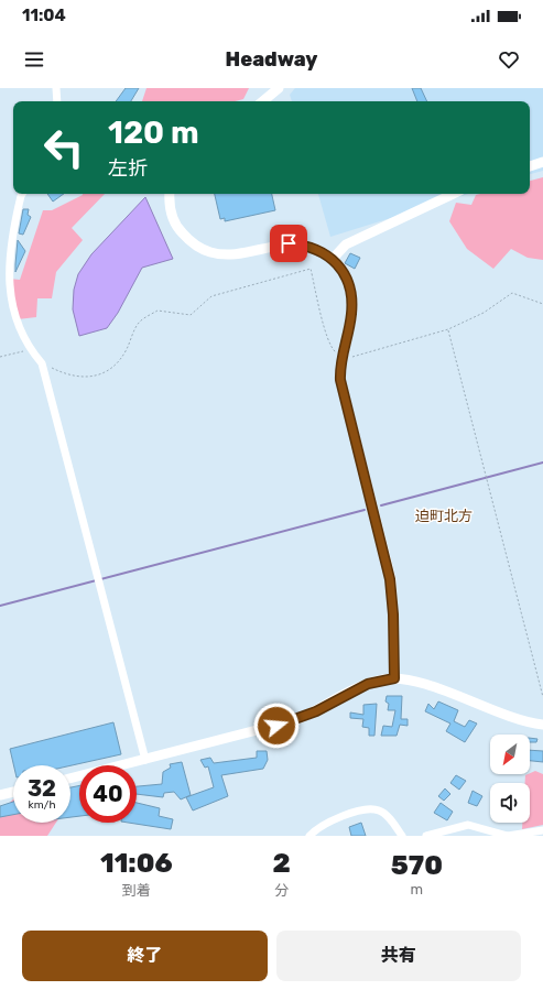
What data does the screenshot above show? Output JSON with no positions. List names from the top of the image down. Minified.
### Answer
{"districts":["迫町北方"],"north":"bottom left","page":{"status":"11:04","header":"Headway","turn":["120 m","左折"],"speed":"32 km/h","limit":"40","eta":["11:06","到着","2","分","570","m"],"buttons":["終了","共有"]}}
